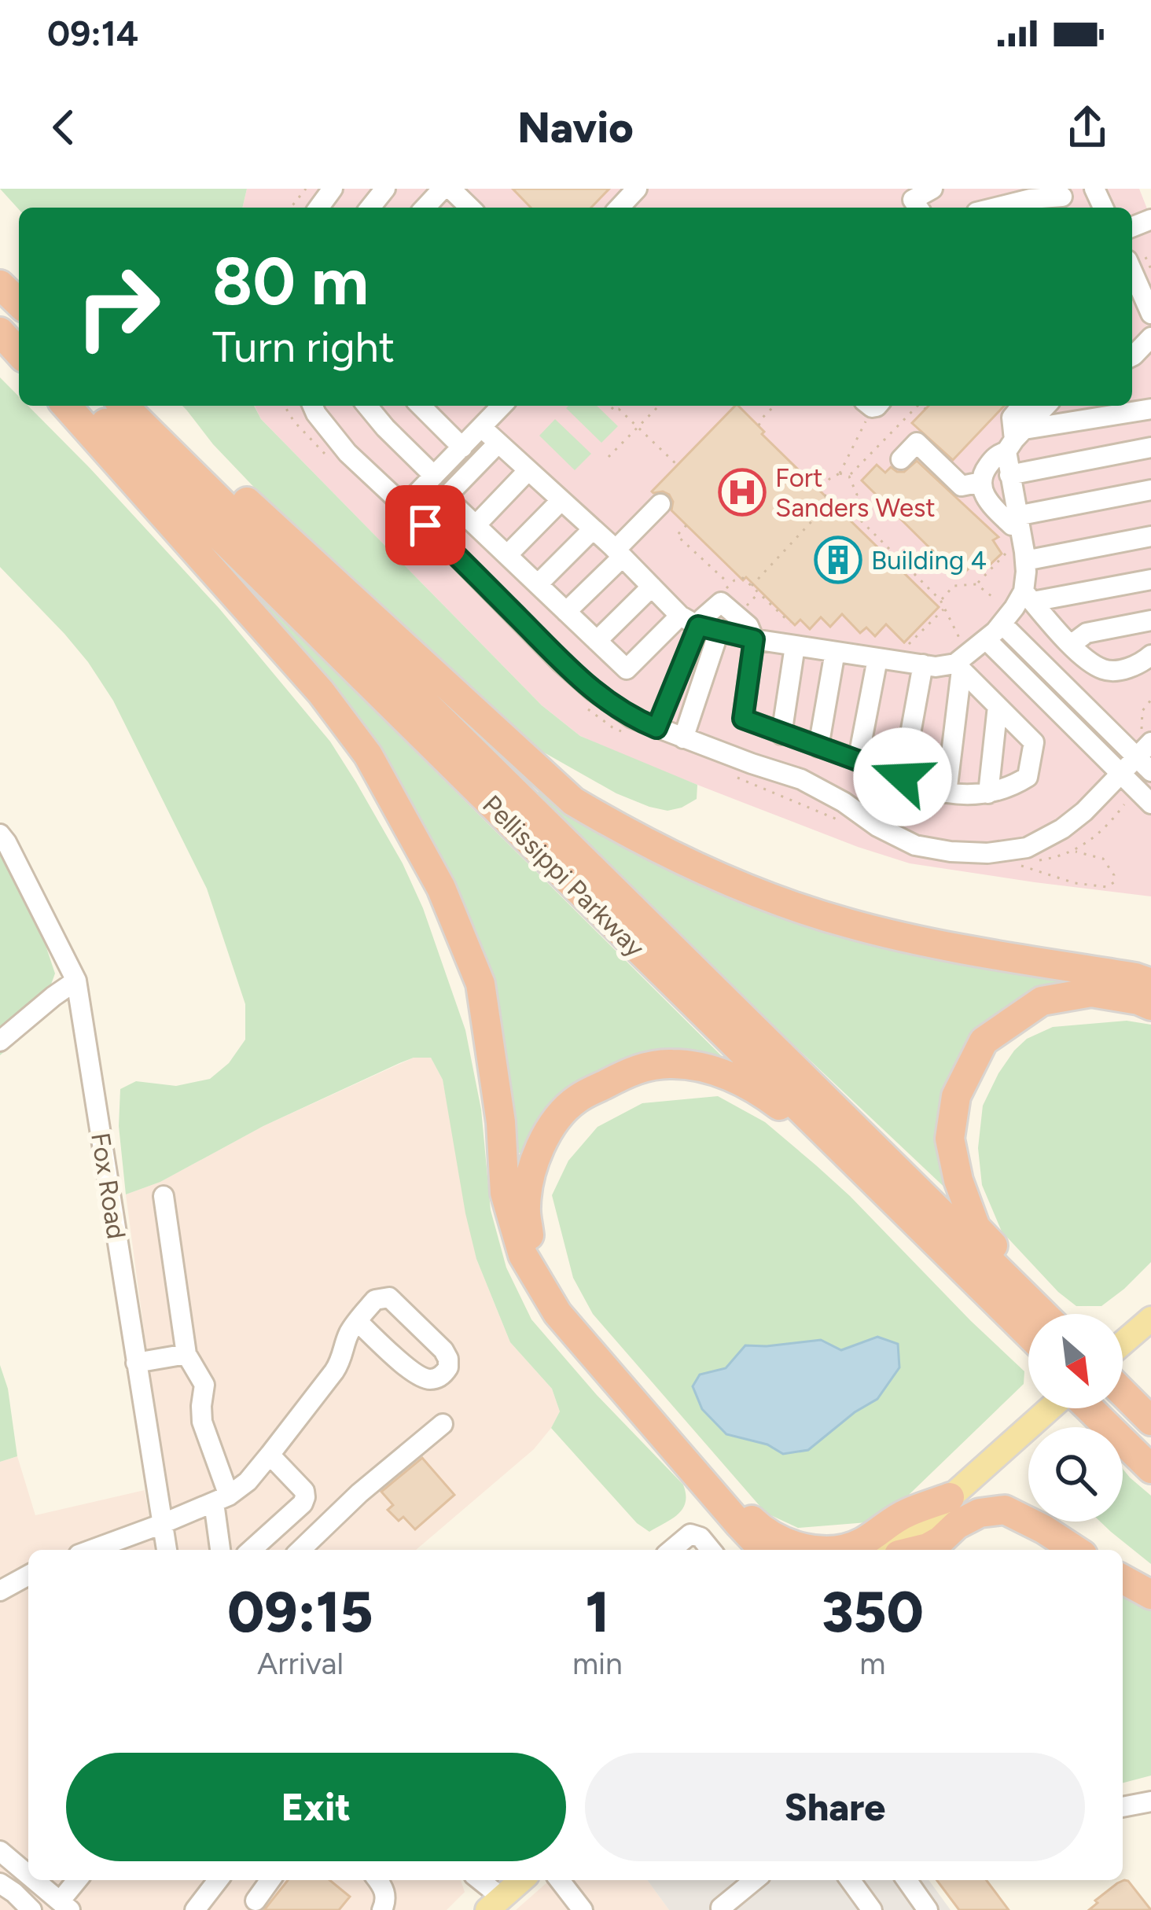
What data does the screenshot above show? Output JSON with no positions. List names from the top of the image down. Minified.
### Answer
{"streets":{"highway":["Pellissippi Parkway"],"street":["Fox Road"]},"places":{"hospital":["Fort Sanders West"],"building":["Building 4"]},"north":"bottom right","page":{"status":"09:14","header":"Navio","turn":["80 m","Turn right"],"eta":["09:15","Arrival","1","min","350","m"],"buttons":["Exit","Share"]}}
